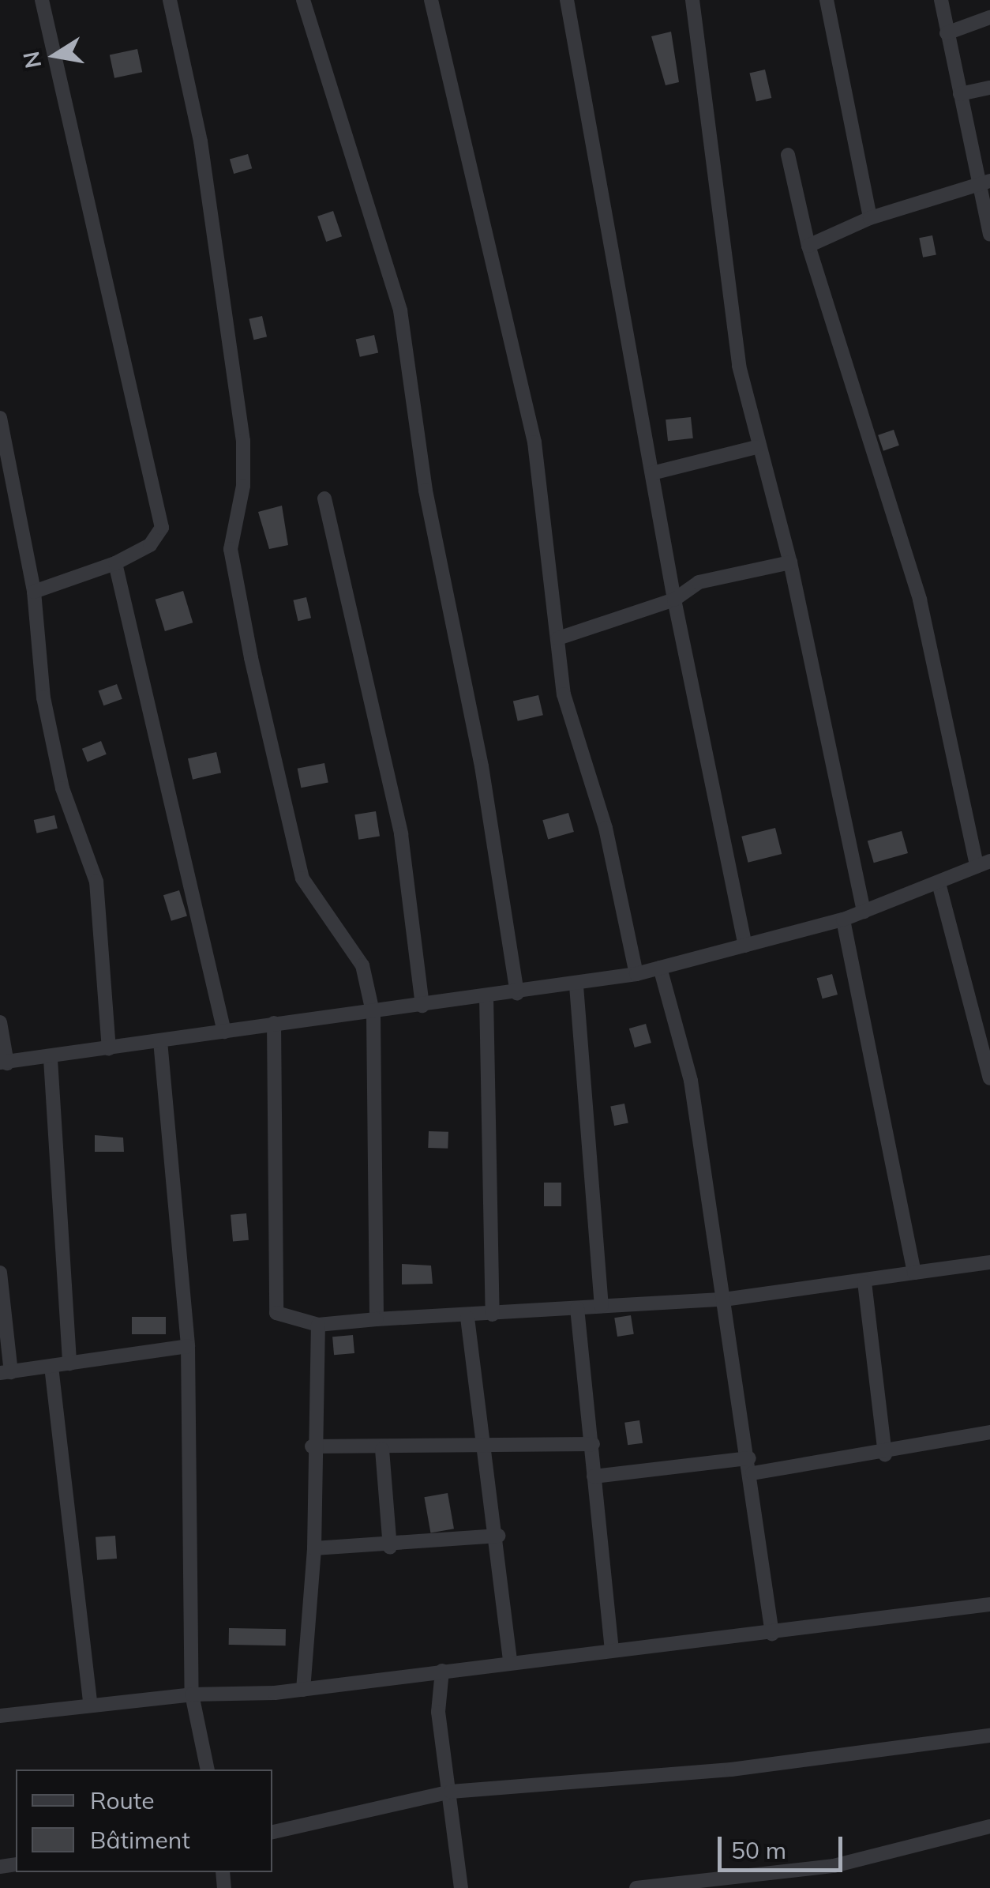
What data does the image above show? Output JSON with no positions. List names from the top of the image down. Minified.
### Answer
{"legend":["Route","Bâtiment"],"scale_bar":"50 m","north":"left"}
